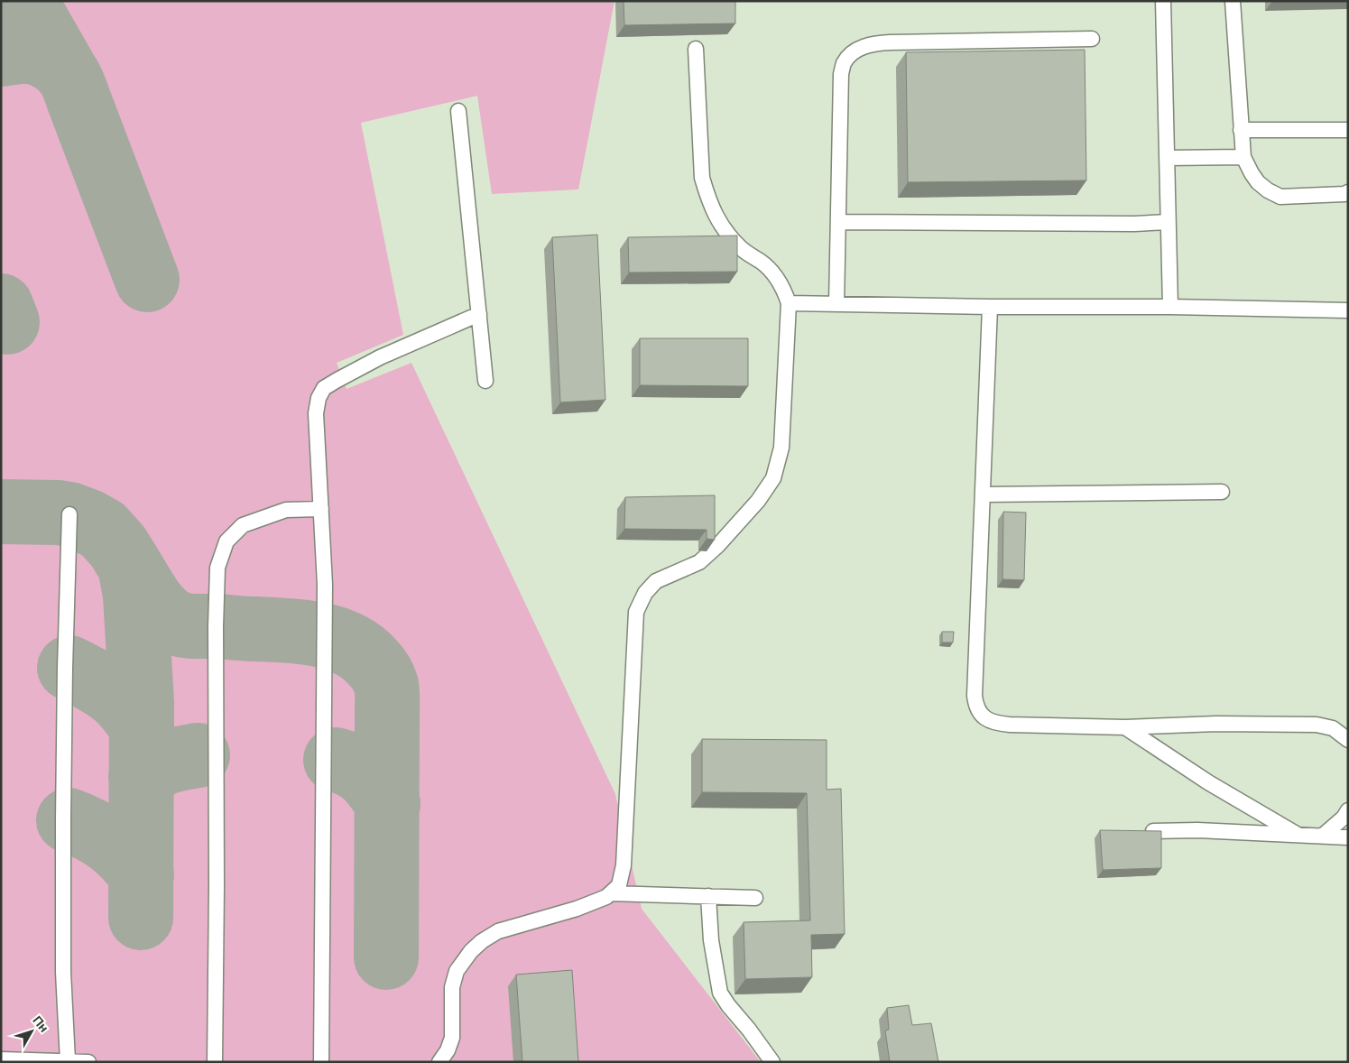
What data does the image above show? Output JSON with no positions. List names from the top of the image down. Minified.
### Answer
{"north":"top right"}
